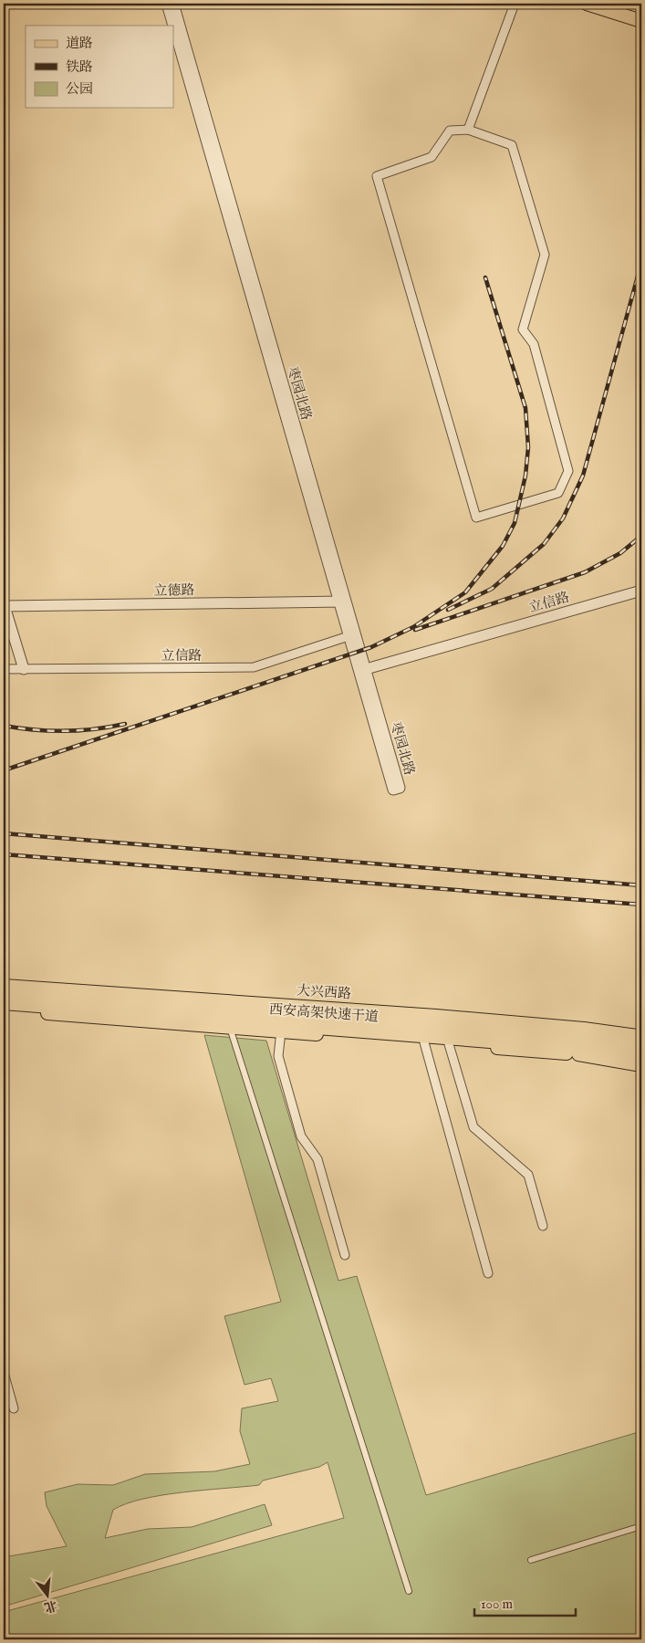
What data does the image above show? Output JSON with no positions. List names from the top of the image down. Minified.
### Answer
{"streets":{"main road":["大兴西路","西安高架快速干道"],"street":["枣园北路","立德路","立信路"]},"crossings":[["枣园北路","立德路"],["枣园北路","立信路"]],"legend":["道路","铁路","公园"],"scale_bar":"100 m","north":"bottom"}
